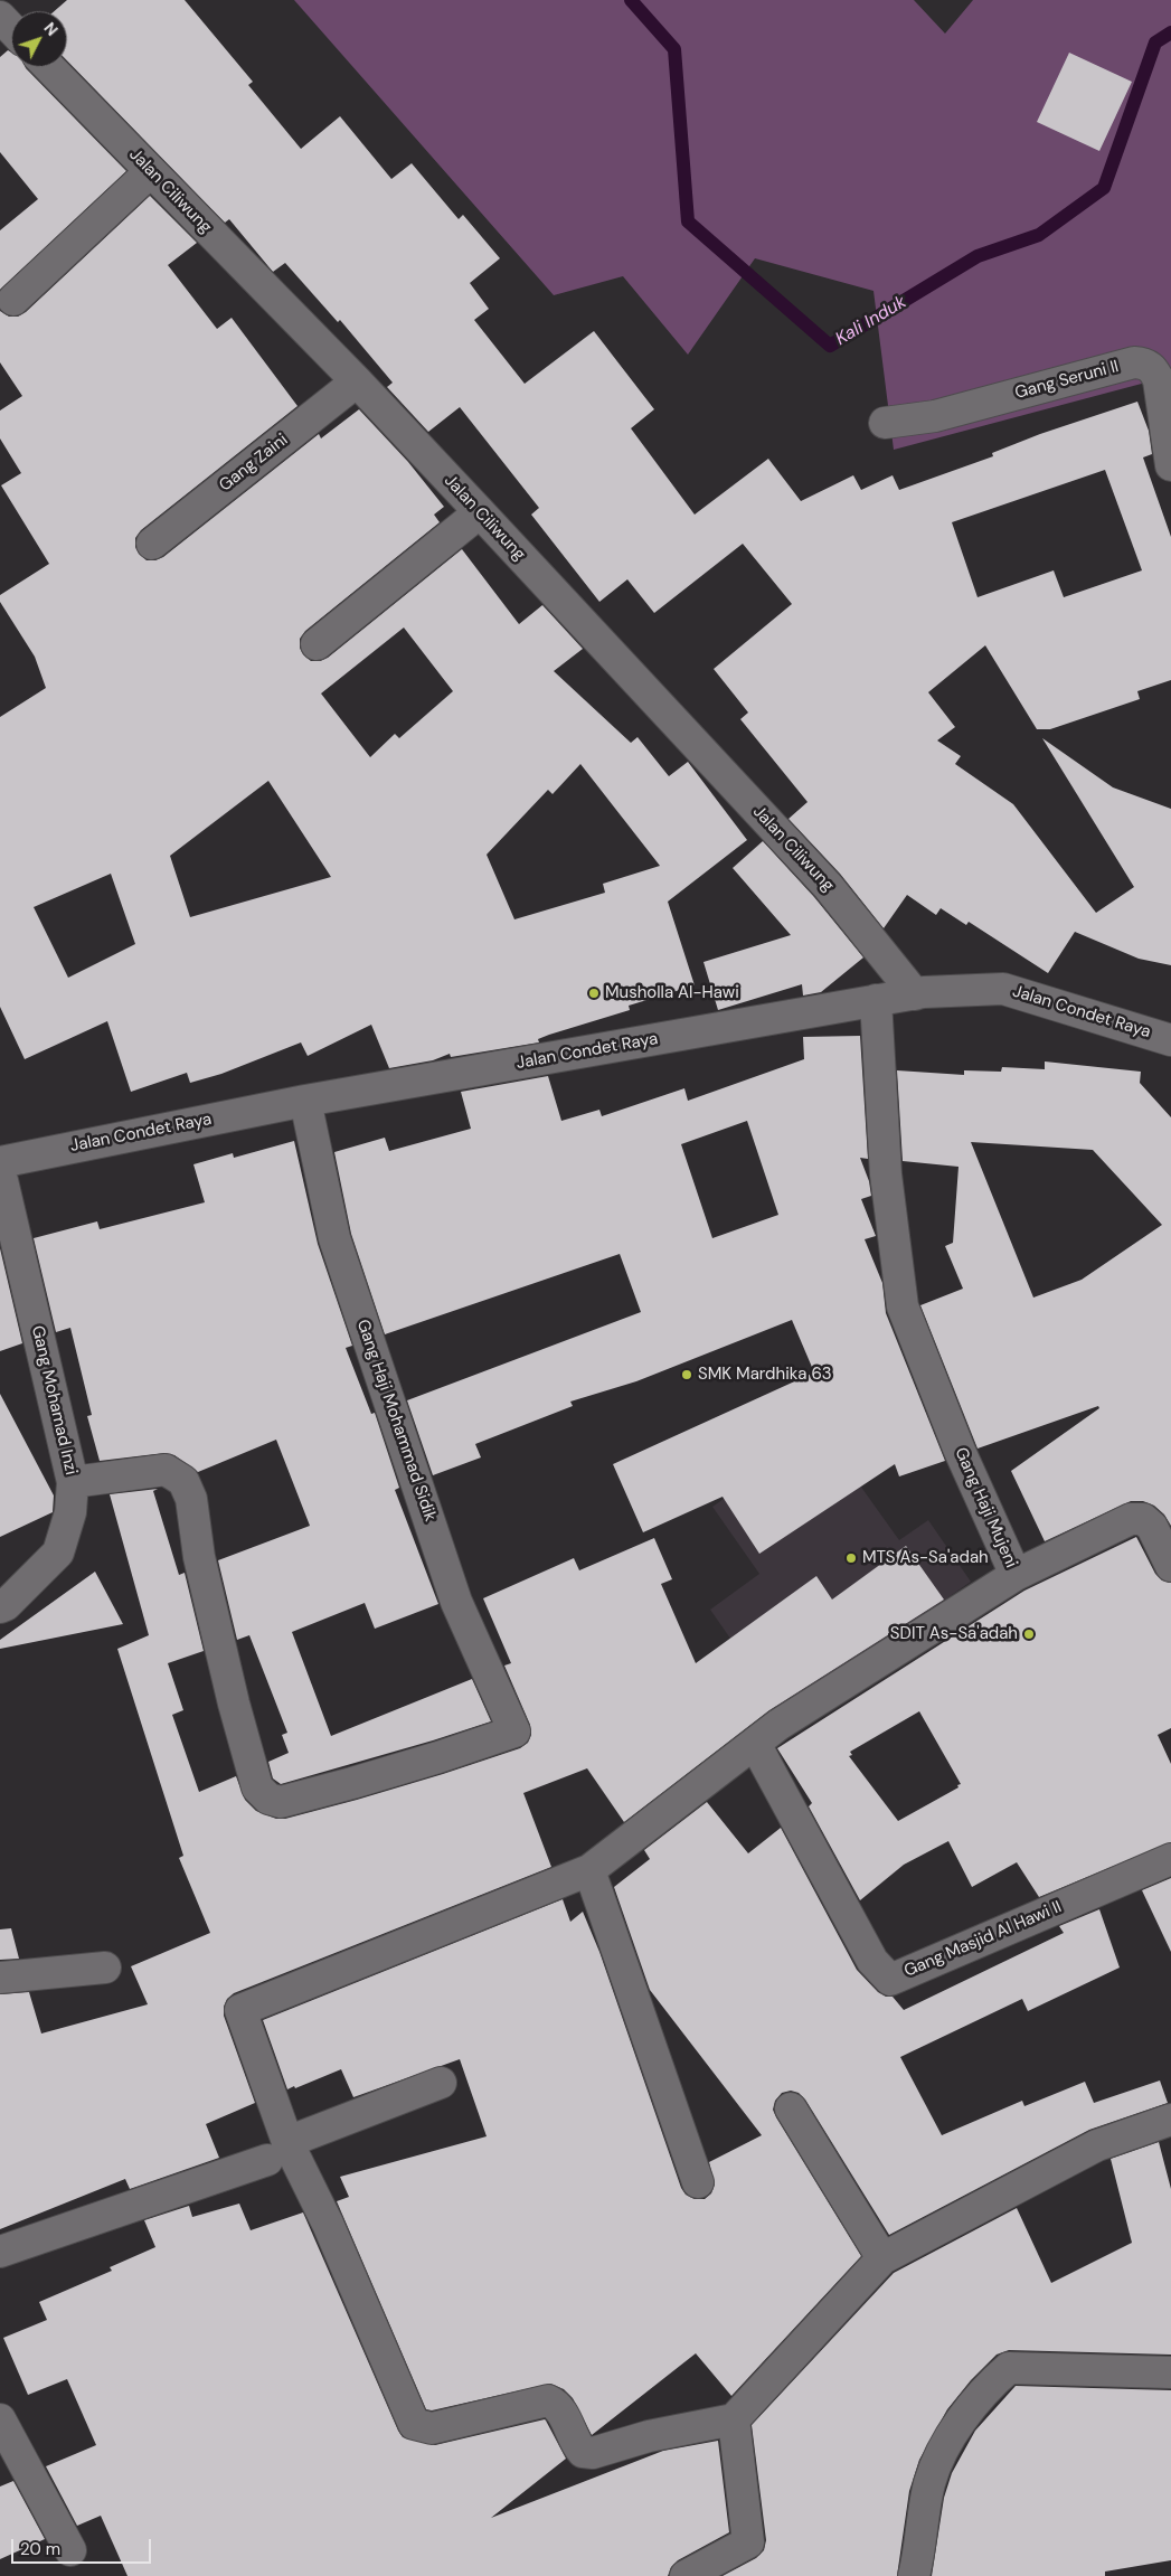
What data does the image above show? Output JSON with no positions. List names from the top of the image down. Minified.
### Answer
{"streets":{"street":["Jalan Ciliwung","Gang Seruni II","Gang Zaini","Jalan Condet Raya","Gang Mohamad Inzi","Gang Haji Mohammad Sidik","Gang Haji Mujeni","Gang Masjid Al Hawi II"]},"crossings":[["Jalan Ciliwung","Gang Zaini"],["Jalan Ciliwung","Jalan Condet Raya"],["Jalan Condet Raya","Gang Haji Mohammad Sidik"],["Jalan Condet Raya","Gang Haji Mujeni"],["Gang Mohamad Inzi","Gang Haji Mohammad Sidik"],["Gang Haji Mujeni","Gang Masjid Al Hawi II"]],"water":["Kali Induk"],"places":["Musholla Al-Hawi","SMK Mardhika 63","MTS As-Sa'adah","SDIT As-Sa'adah"],"scale_bar":"20 m","north":"top right"}
